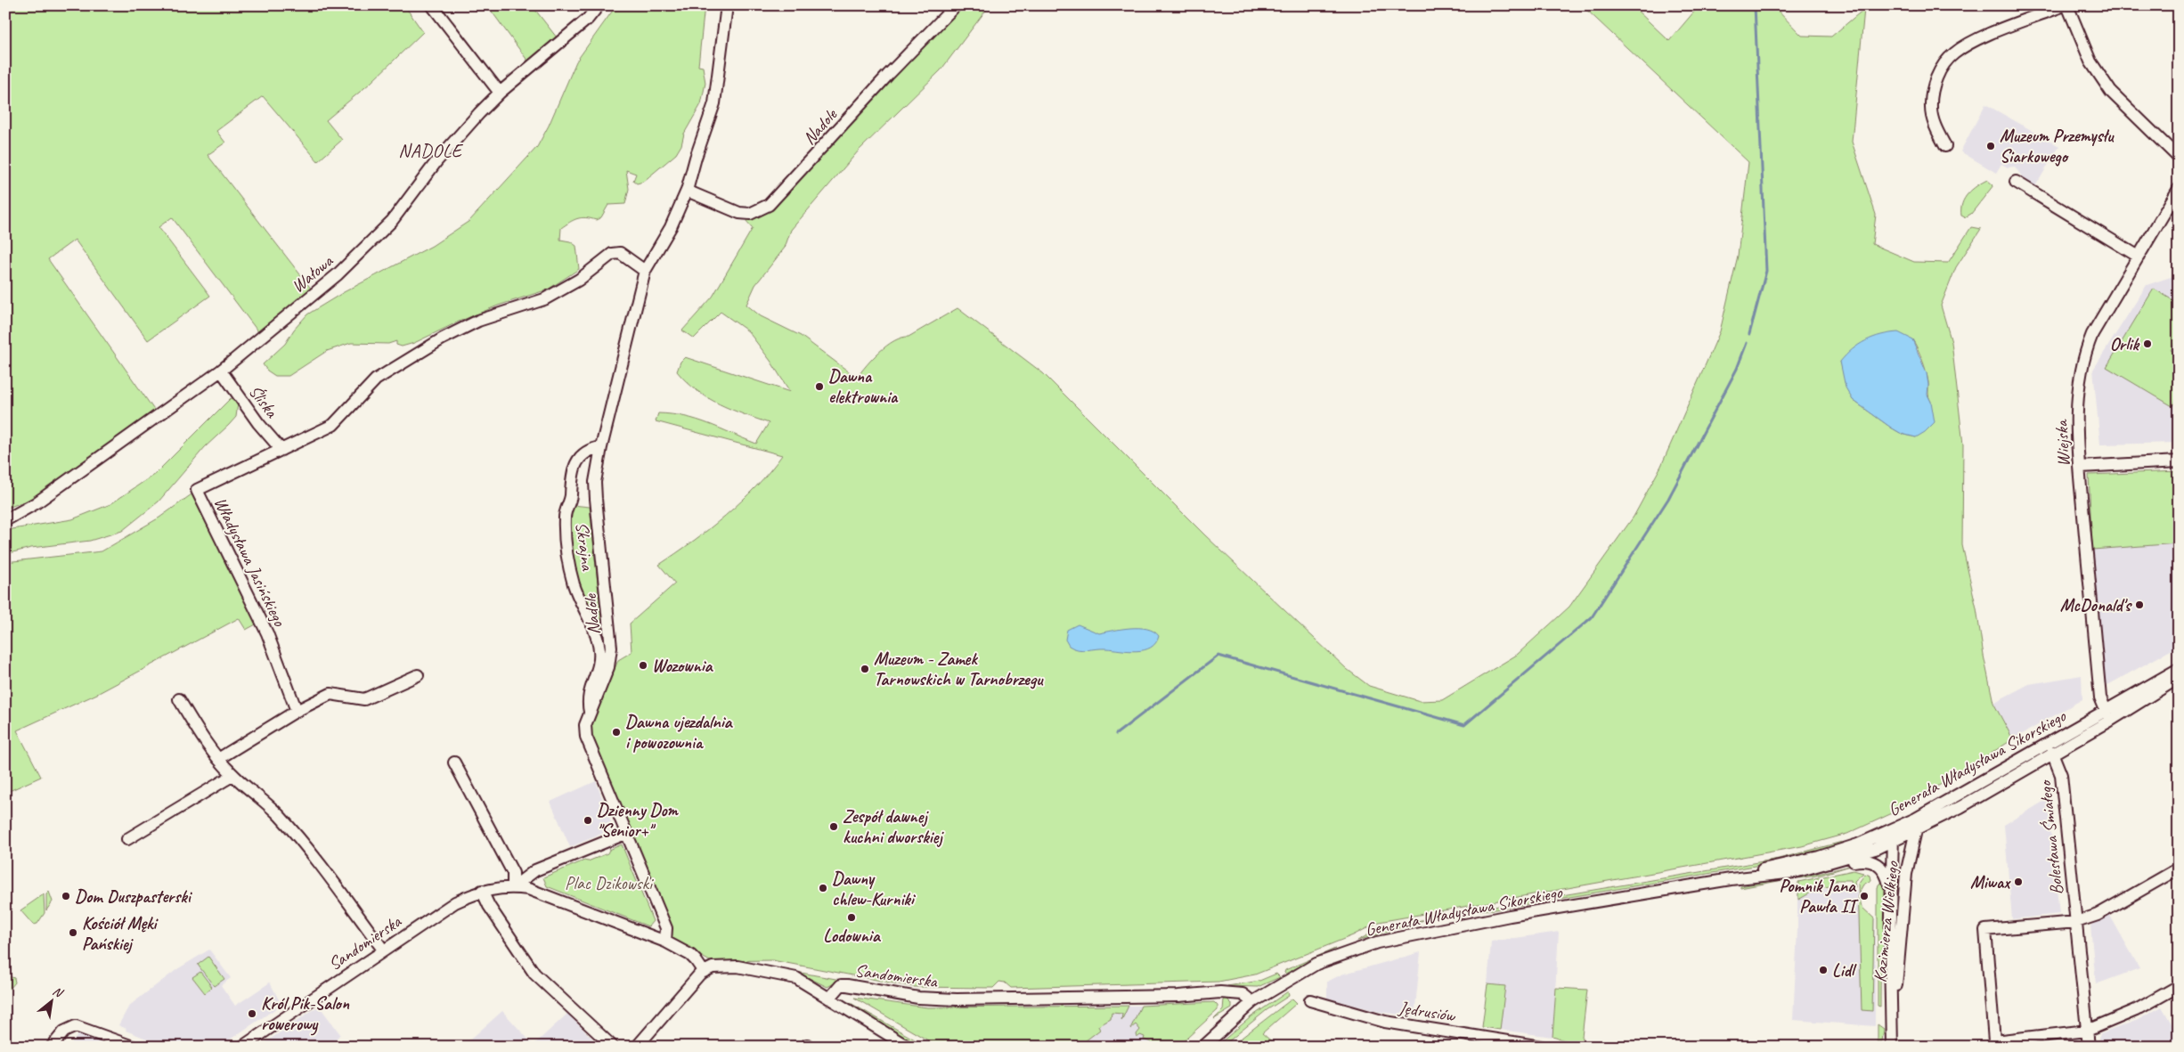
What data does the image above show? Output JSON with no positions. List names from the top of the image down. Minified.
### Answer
{"streets":{"street":["Nadole","Wałowa","Śliska","Wiejska","Skrajna","Władysława Jasińskiego","Generała Władysława Sikorskiego","Bolesława Śmiałego","Kazimierza Wielkiego","Sandomierska","Jędrusiów"]},"crossings":[["Nadole","Skrajna"],["Nadole","Sandomierska"],["Wałowa","Śliska"],["Śliska","Władysława Jasińskiego"],["Wiejska","Generała Władysława Sikorskiego"],["Generała Władysława Sikorskiego","Bolesława Śmiałego"],["Generała Władysława Sikorskiego","Kazimierza Wielkiego"],["Generała Władysława Sikorskiego","Sandomierska"]],"districts":["NADOLE"],"parks":["Plac Dzikowski"],"places":["Muzeum Przemysłu Siarkowego","Orlik","Dawna elektrownia","McDonald's","Wozownia","Muzeum - Zamek Tarnowskich w Tarnobrzegu","Dawna ujezdalnia i powozownia","Dzienny Dom \"Senior+\"","Zespół dawnej kuchni dworskiej","Miwax","Dawny chlew-Kurniki","Dom Duszpasterski","Pomnik Jana Pawła II","Lodownia","Kościół Męki Pańskiej","Lidl","Król Pik-Salon rowerowy"],"north":"top right"}
